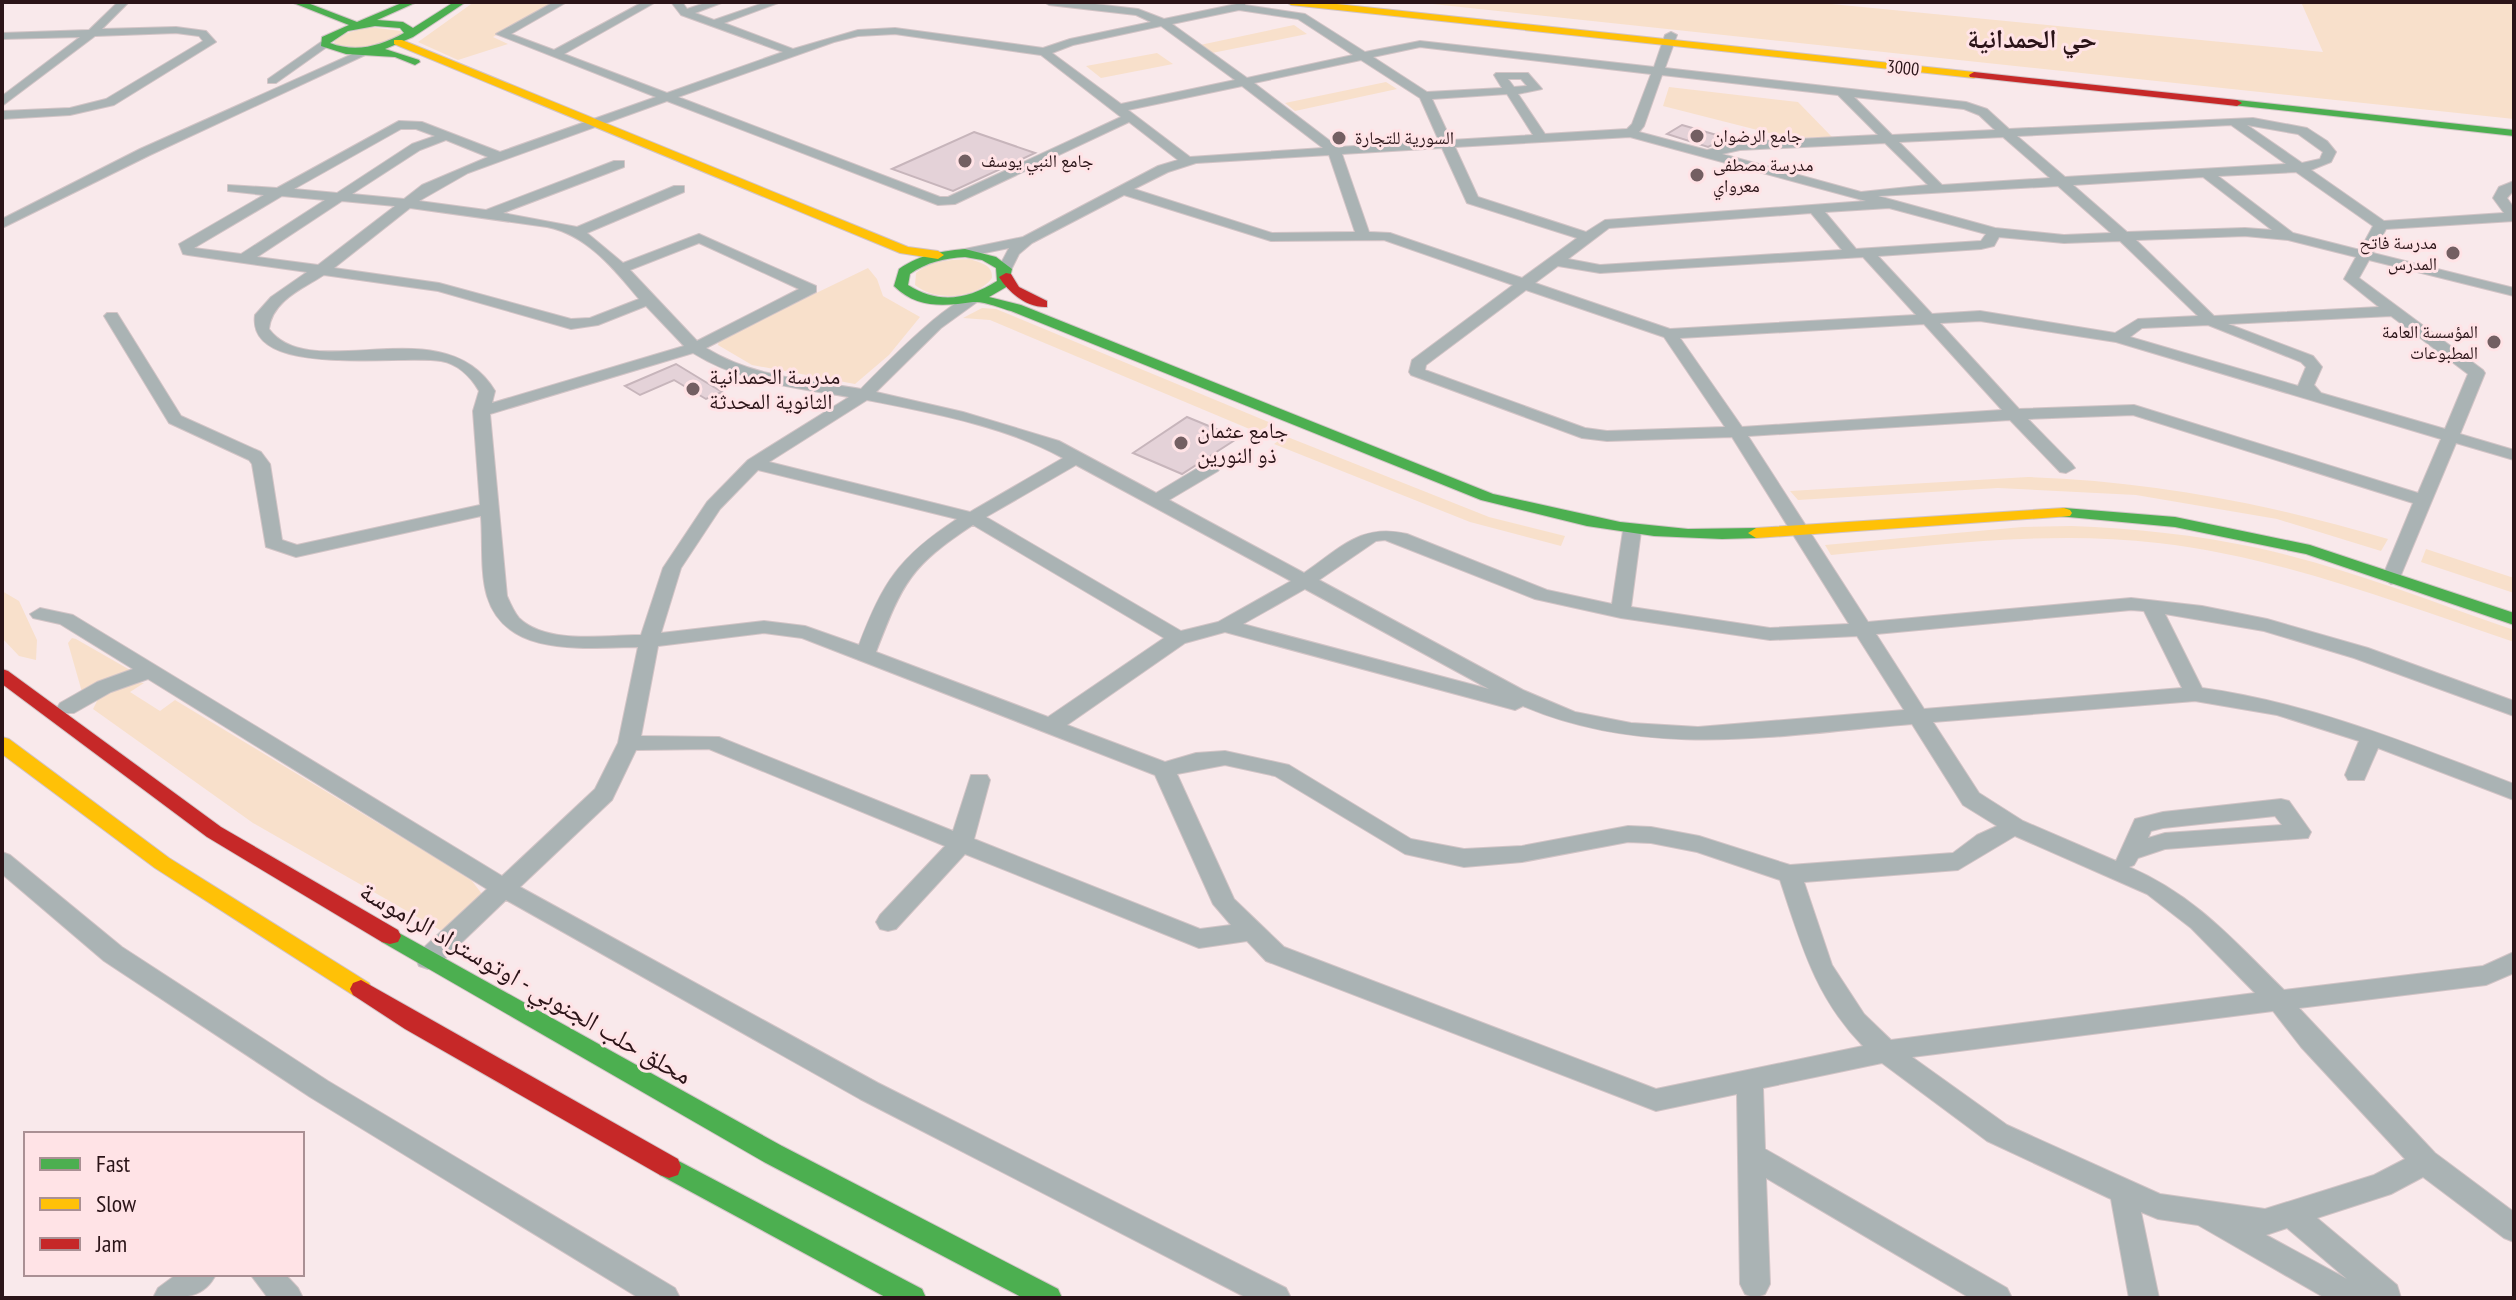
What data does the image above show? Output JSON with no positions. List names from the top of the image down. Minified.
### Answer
{"streets":{"main road":["3000","محلق حلب الجنوبي - اوتوستراد الراموسة"]},"districts":["حي الحمدانية"],"places":["جامع الرضوان","السورية للتجارة","جامع النبي يوسف","مدرسة مصطفى معرواي","مدرسة فاتح المدرس","المؤسسة العامة المطبوعات","مدرسة الحمدانية الثانوية المحدثة","جامع عثمان ذو النورين"],"legend":["Fast","Slow","Jam"]}
